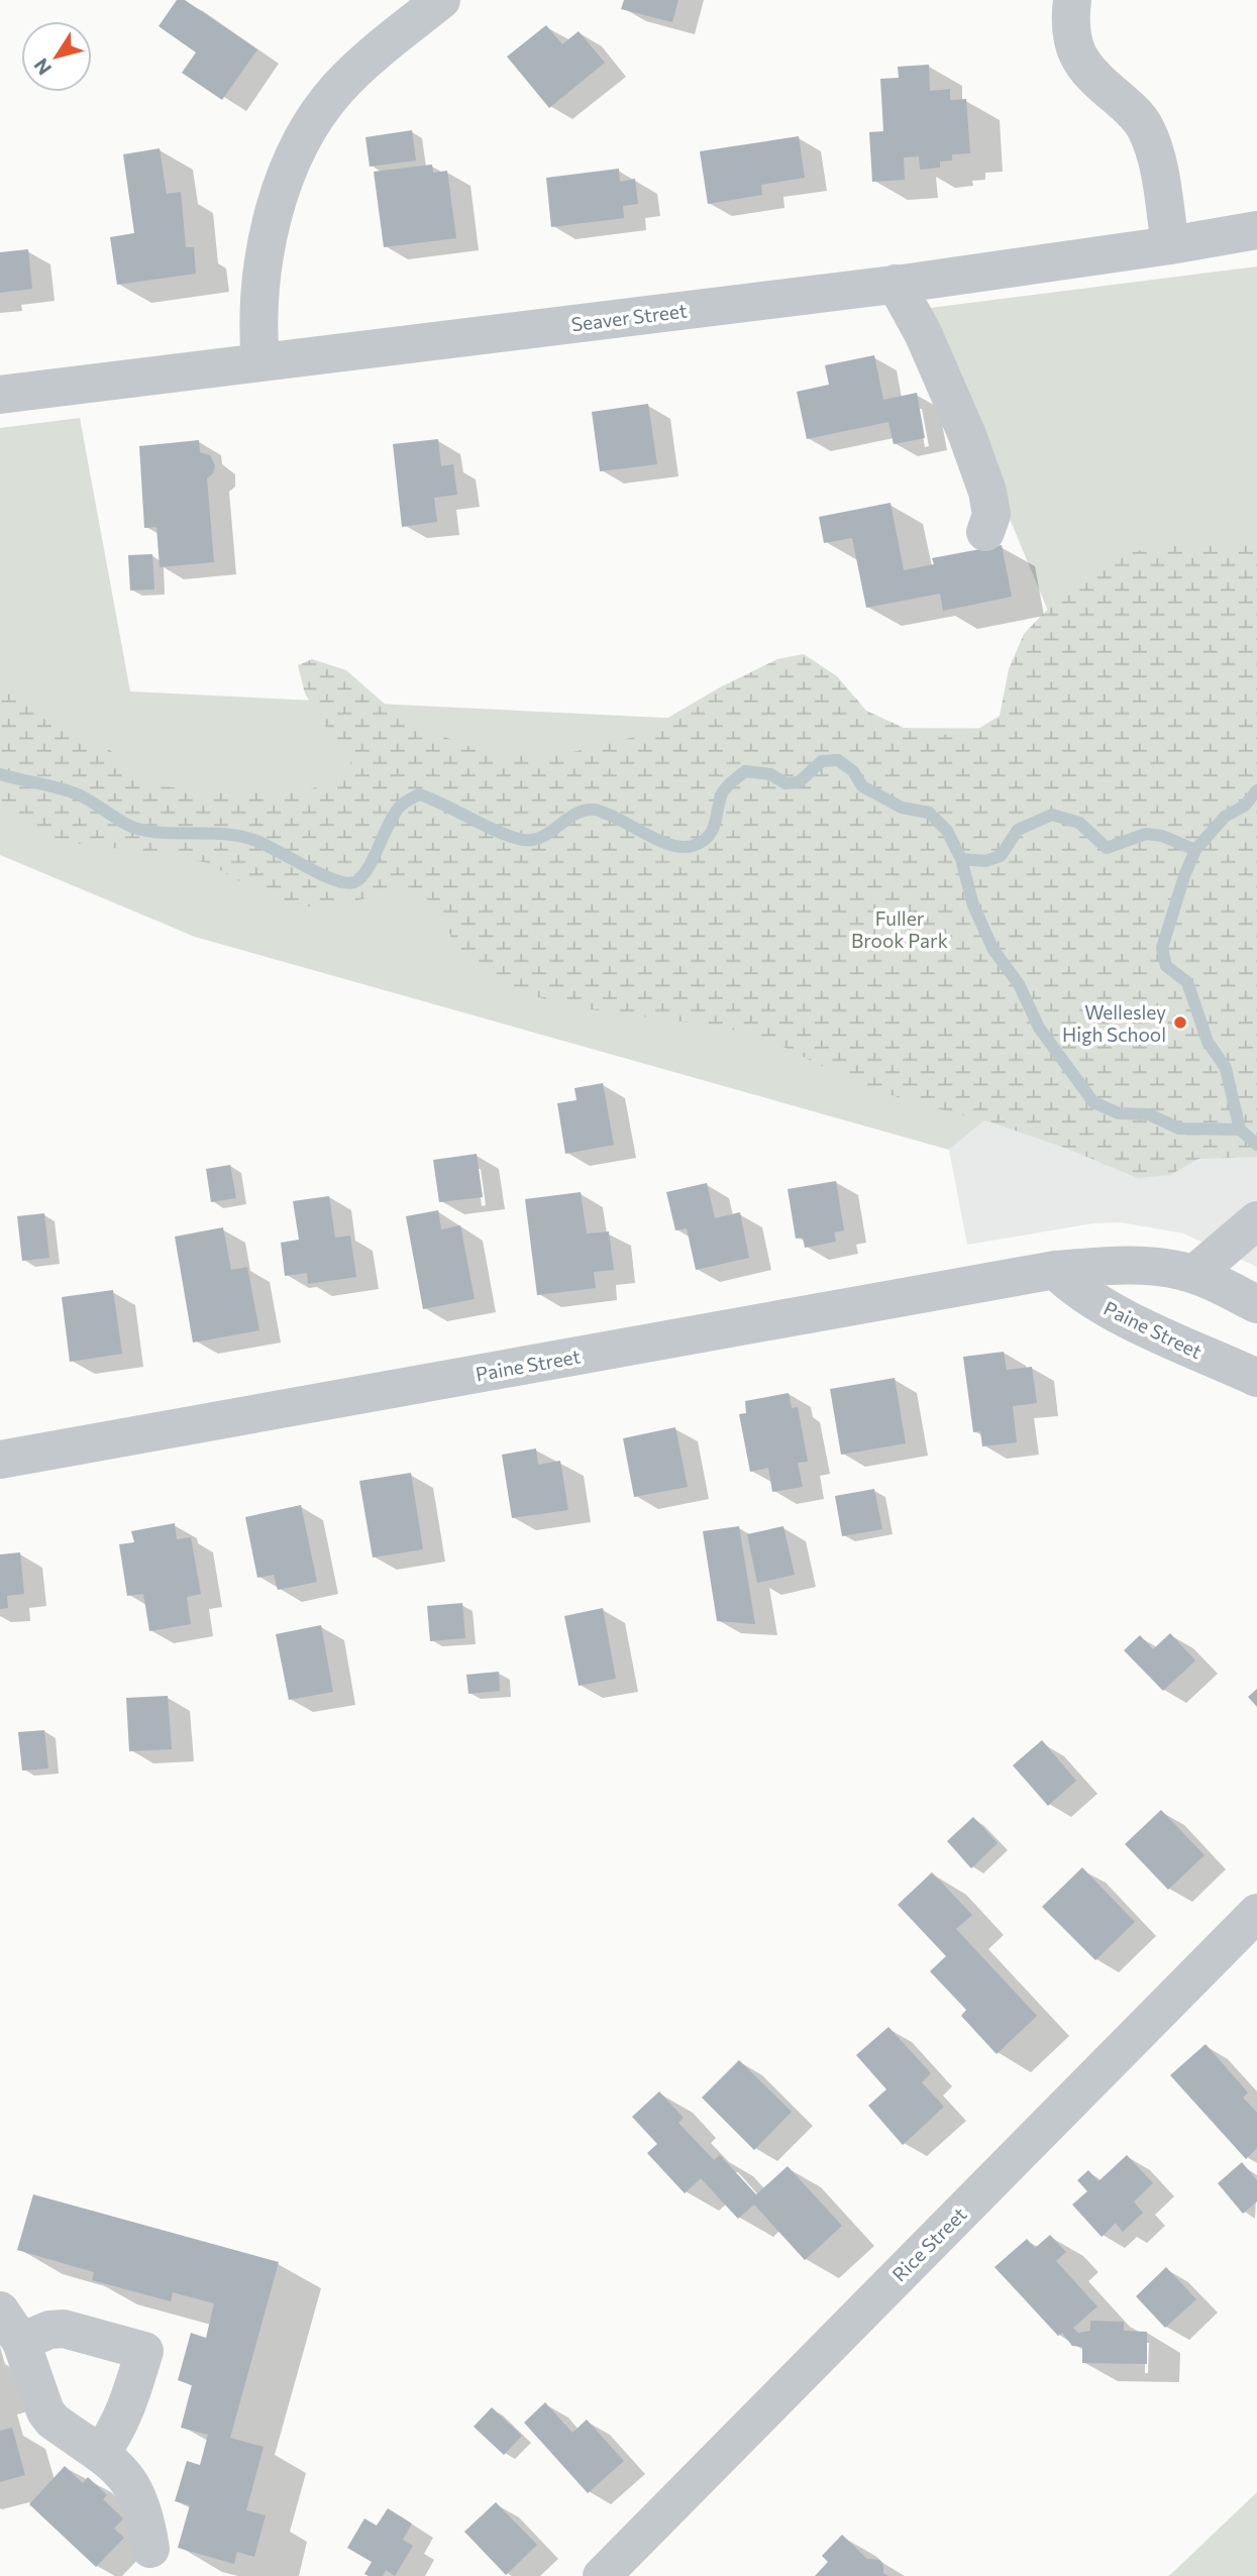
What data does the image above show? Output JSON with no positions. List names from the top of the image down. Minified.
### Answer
{"streets":{"street":["Seaver Street","Paine Street","Rice Street"]},"parks":["Fuller Brook Park"],"places":["Wellesley High School"],"north":"bottom left"}
